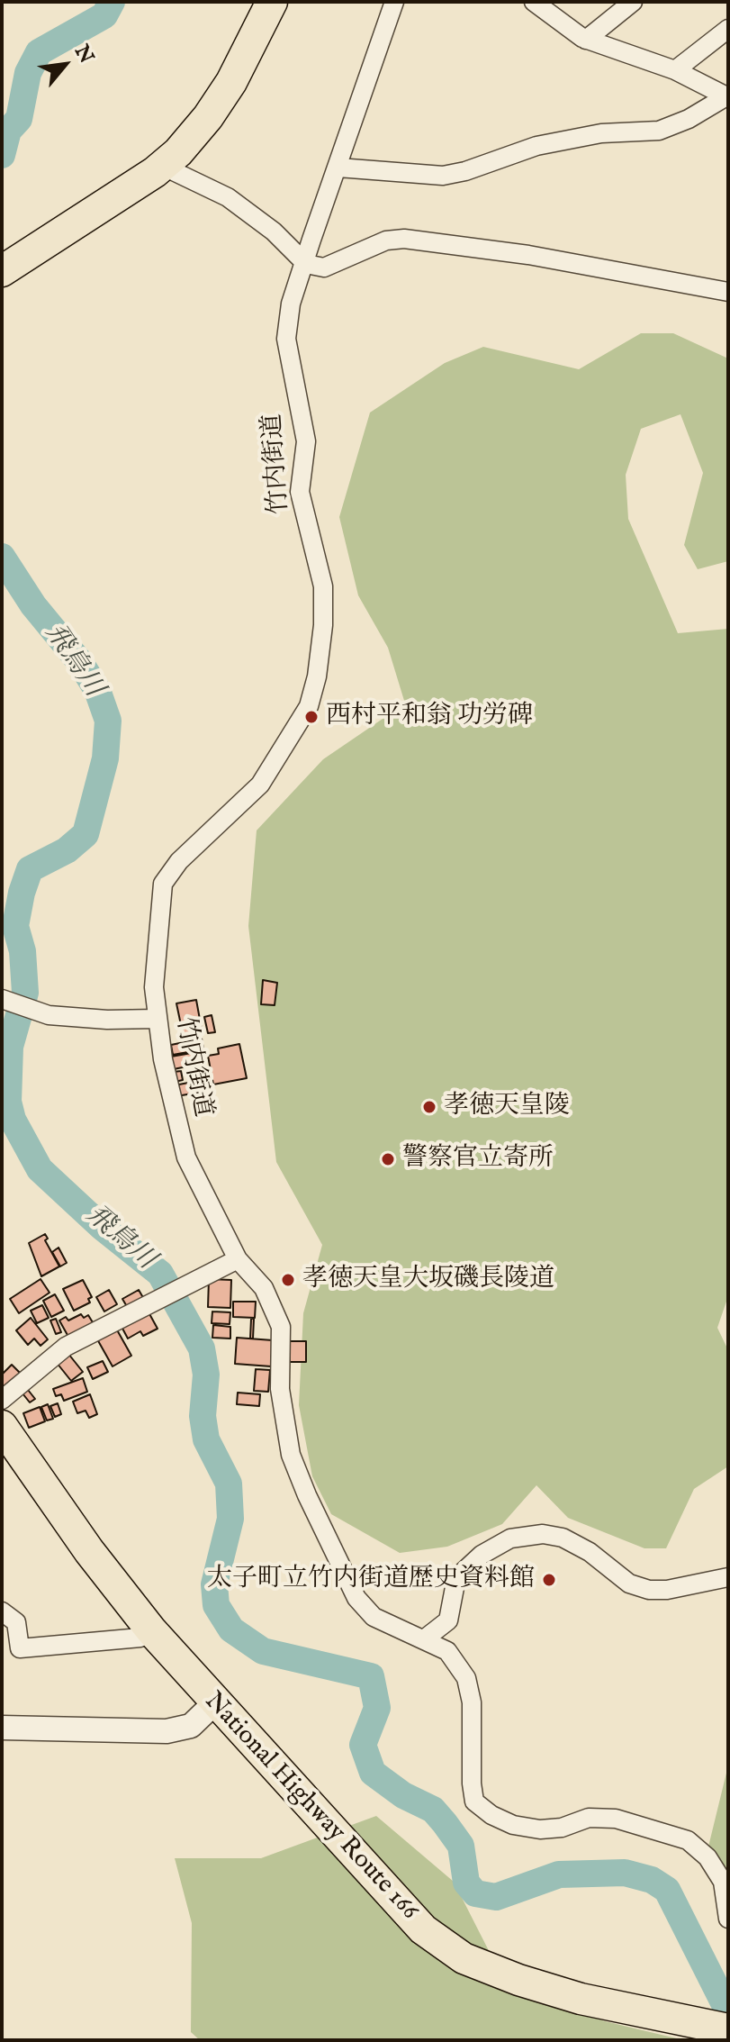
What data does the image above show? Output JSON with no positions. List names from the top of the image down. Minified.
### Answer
{"streets":{"highway":["National Highway Route 166"],"street":["竹内街道"]},"water":["飛鳥川"],"places":["西村平和翁 功労碑","孝徳天皇陵","警察官立寄所","孝徳天皇大坂磯長陵道","太子町立竹内街道歴史資料館"],"north":"top right"}
